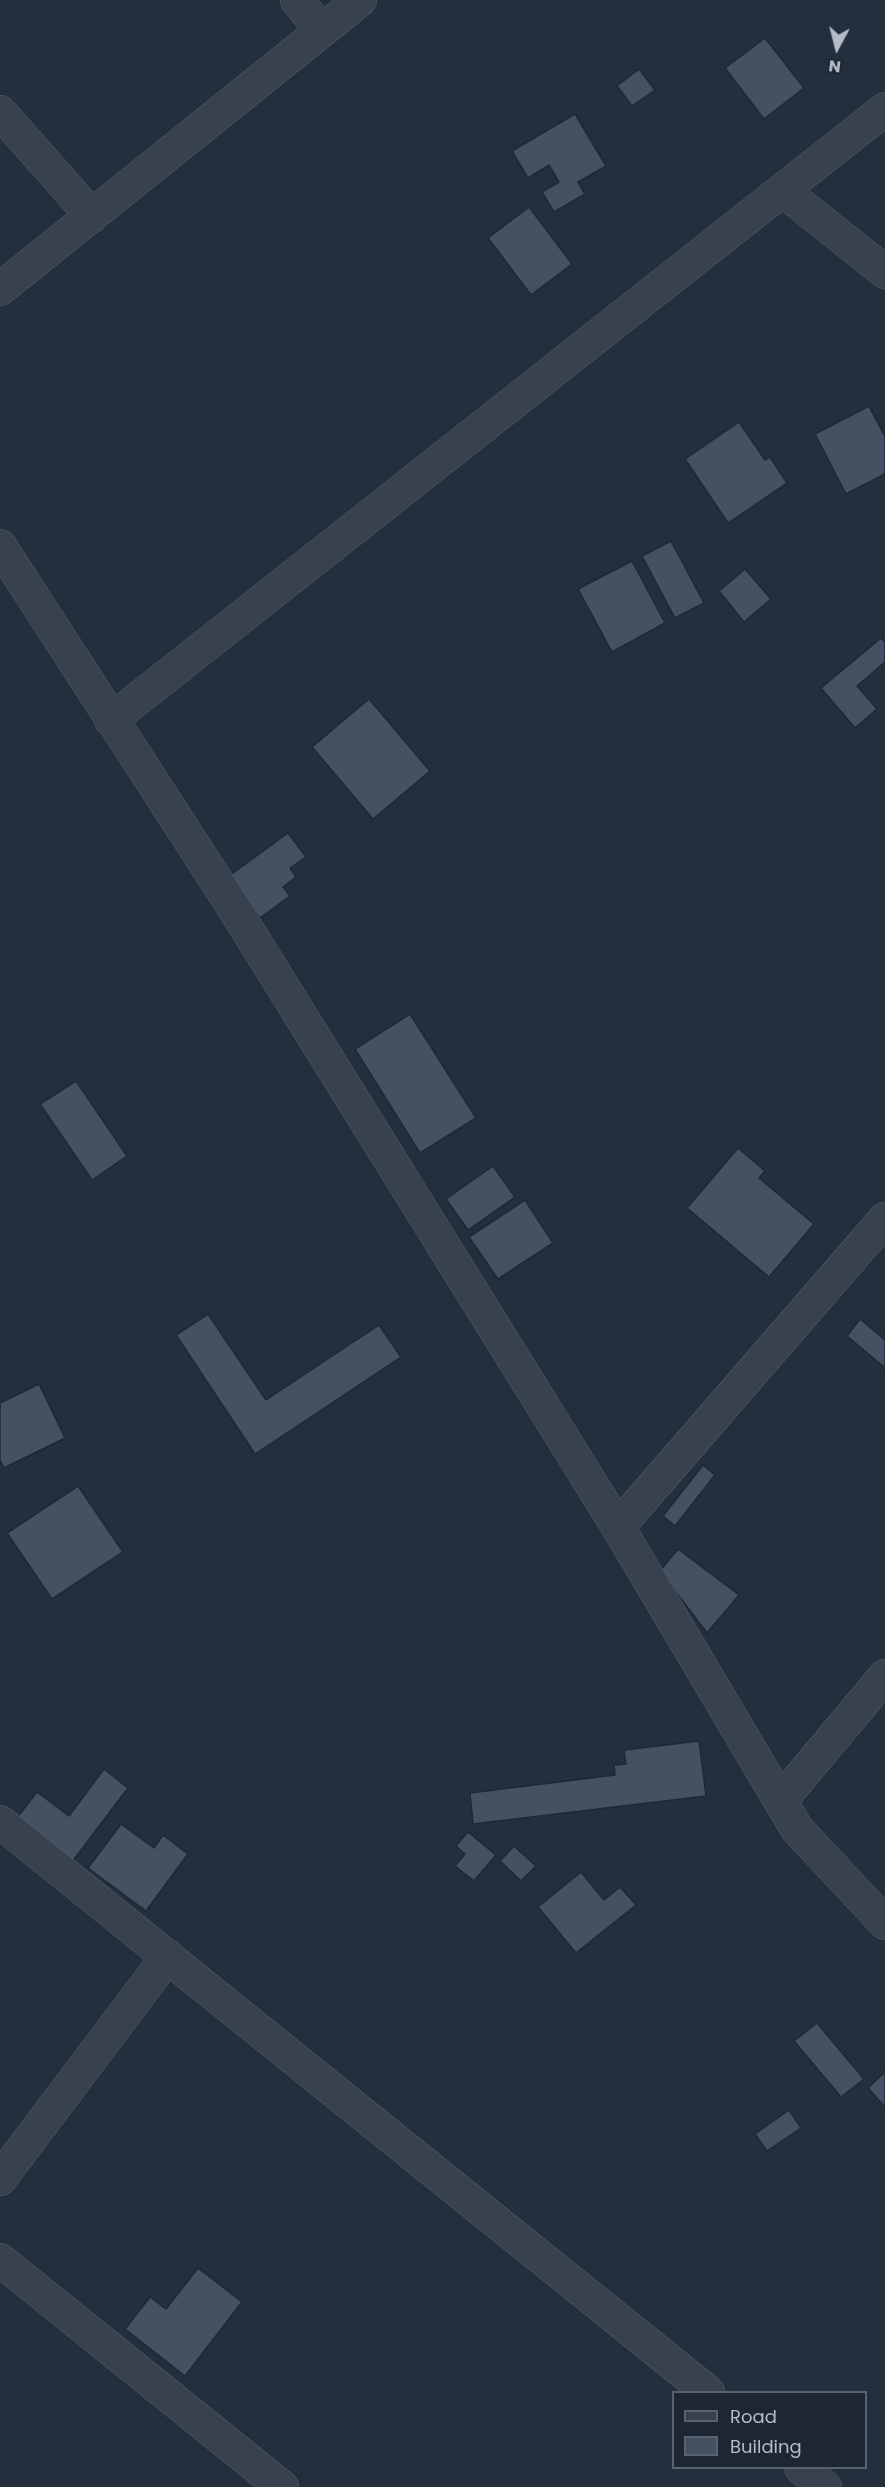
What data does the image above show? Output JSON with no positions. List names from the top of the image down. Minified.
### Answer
{"legend":["Road","Building"],"north":"bottom"}
